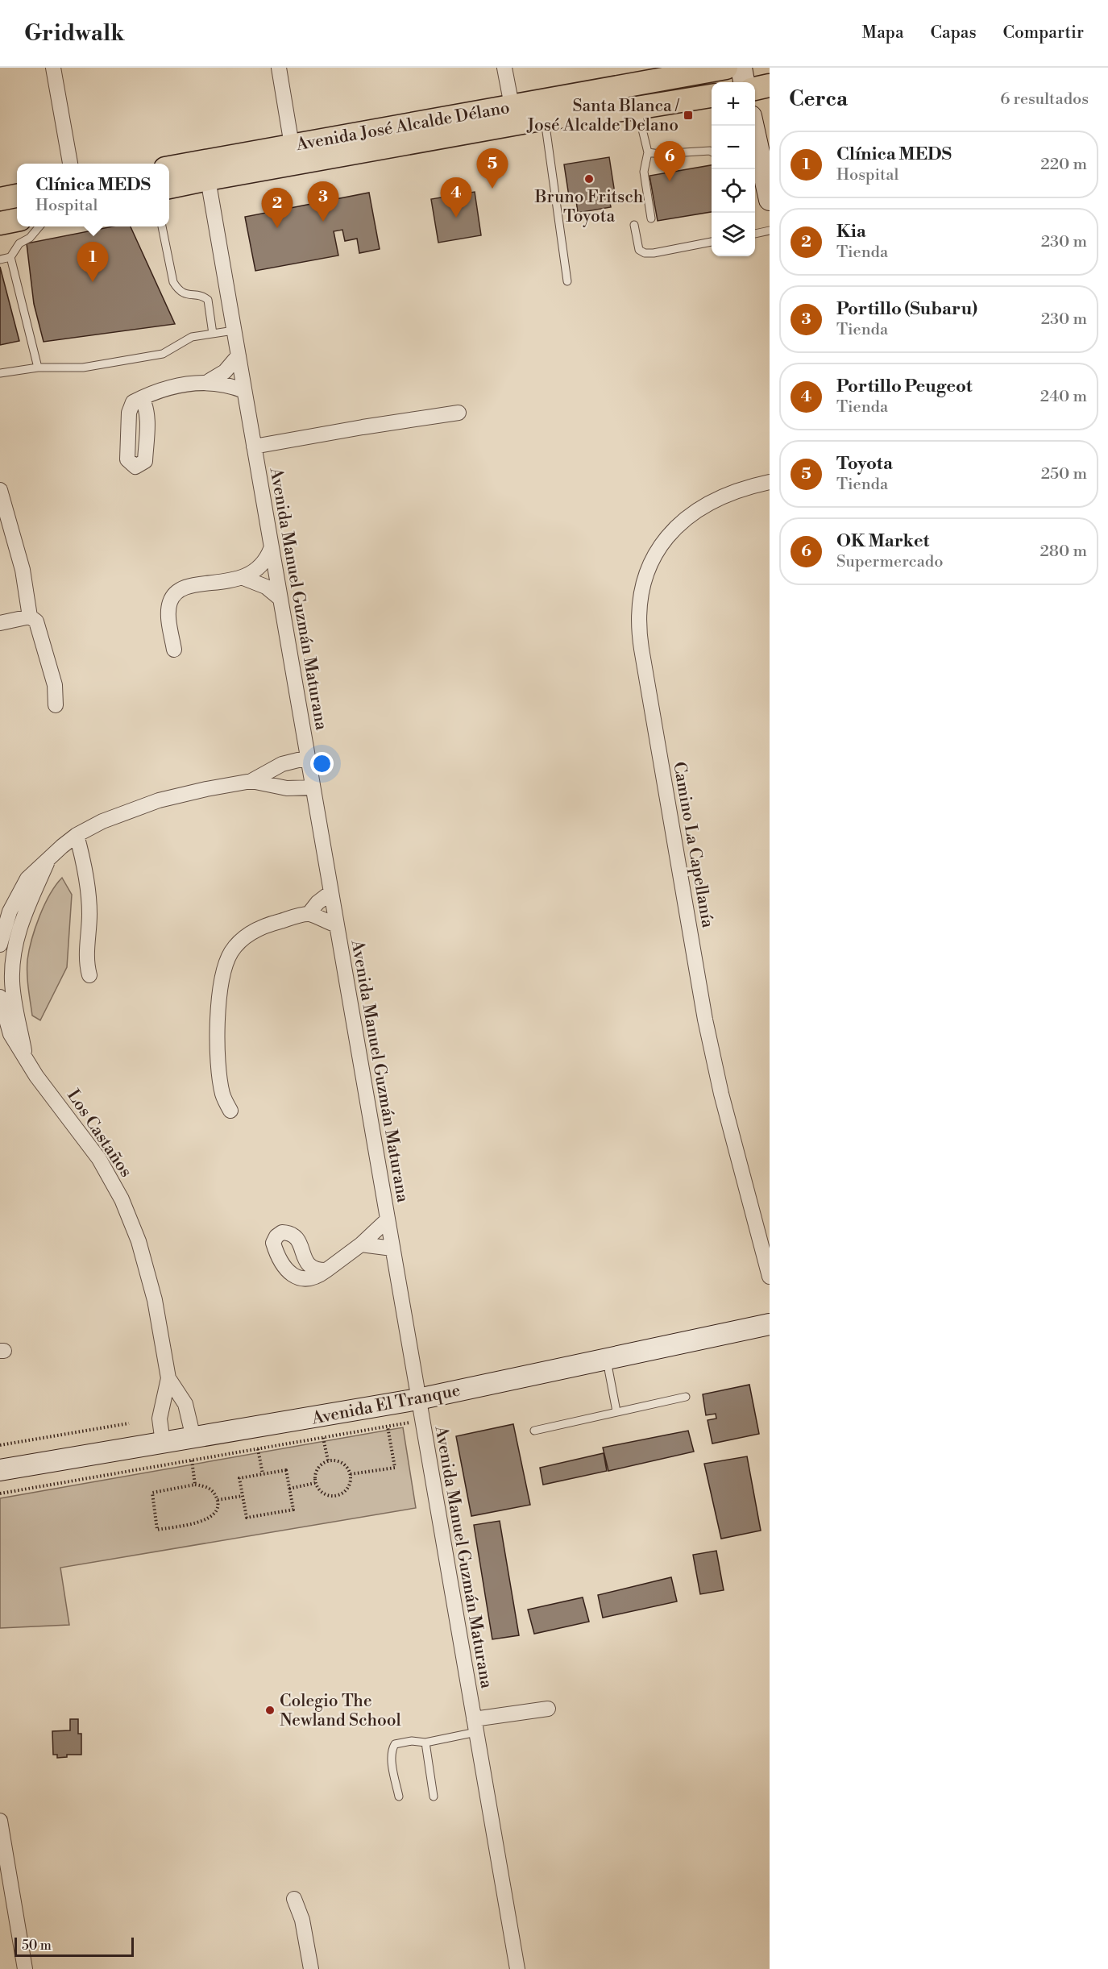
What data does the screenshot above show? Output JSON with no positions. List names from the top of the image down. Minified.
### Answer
{"streets":{"main road":["Avenida José Alcalde Délano","Avenida El Tranque"],"street":["Avenida Manuel Guzmán Maturana","Camino La Capellanía","Los Castaños"]},"crossings":[["Avenida José Alcalde Délano","Avenida Manuel Guzmán Maturana"],["Avenida Manuel Guzmán Maturana","Los Castaños"],["Avenida Manuel Guzmán Maturana","Avenida El Tranque"],["Los Castaños","Avenida El Tranque"]],"places":{"transit":["Santa Blanca / José Alcalde Delano"],"other":["Bruno Fritsch Toyota","Colegio The Newland School"]},"scale_bar":"50 m","page":{"header":"Gridwalk","nav":["Mapa","Capas","Compartir"],"heading":["Cerca","6 resultados"],"map_buttons":["+","−"],"list":[{"mark":"1","name":"Clínica MEDS","note":"Hospital","value":"220 m"},{"mark":"2","name":"Kia","note":"Tienda","value":"230 m"},{"mark":"3","name":"Portillo (Subaru)","note":"Tienda","value":"230 m"},{"mark":"4","name":"Portillo Peugeot","note":"Tienda","value":"240 m"},{"mark":"5","name":"Toyota","note":"Tienda","value":"250 m"},{"mark":"6","name":"OK Market","note":"Supermercado","value":"280 m"}],"pins":["6","5","4","3","2","1"],"popup":["Clínica MEDS","Hospital"],"scale":"50 m"}}
